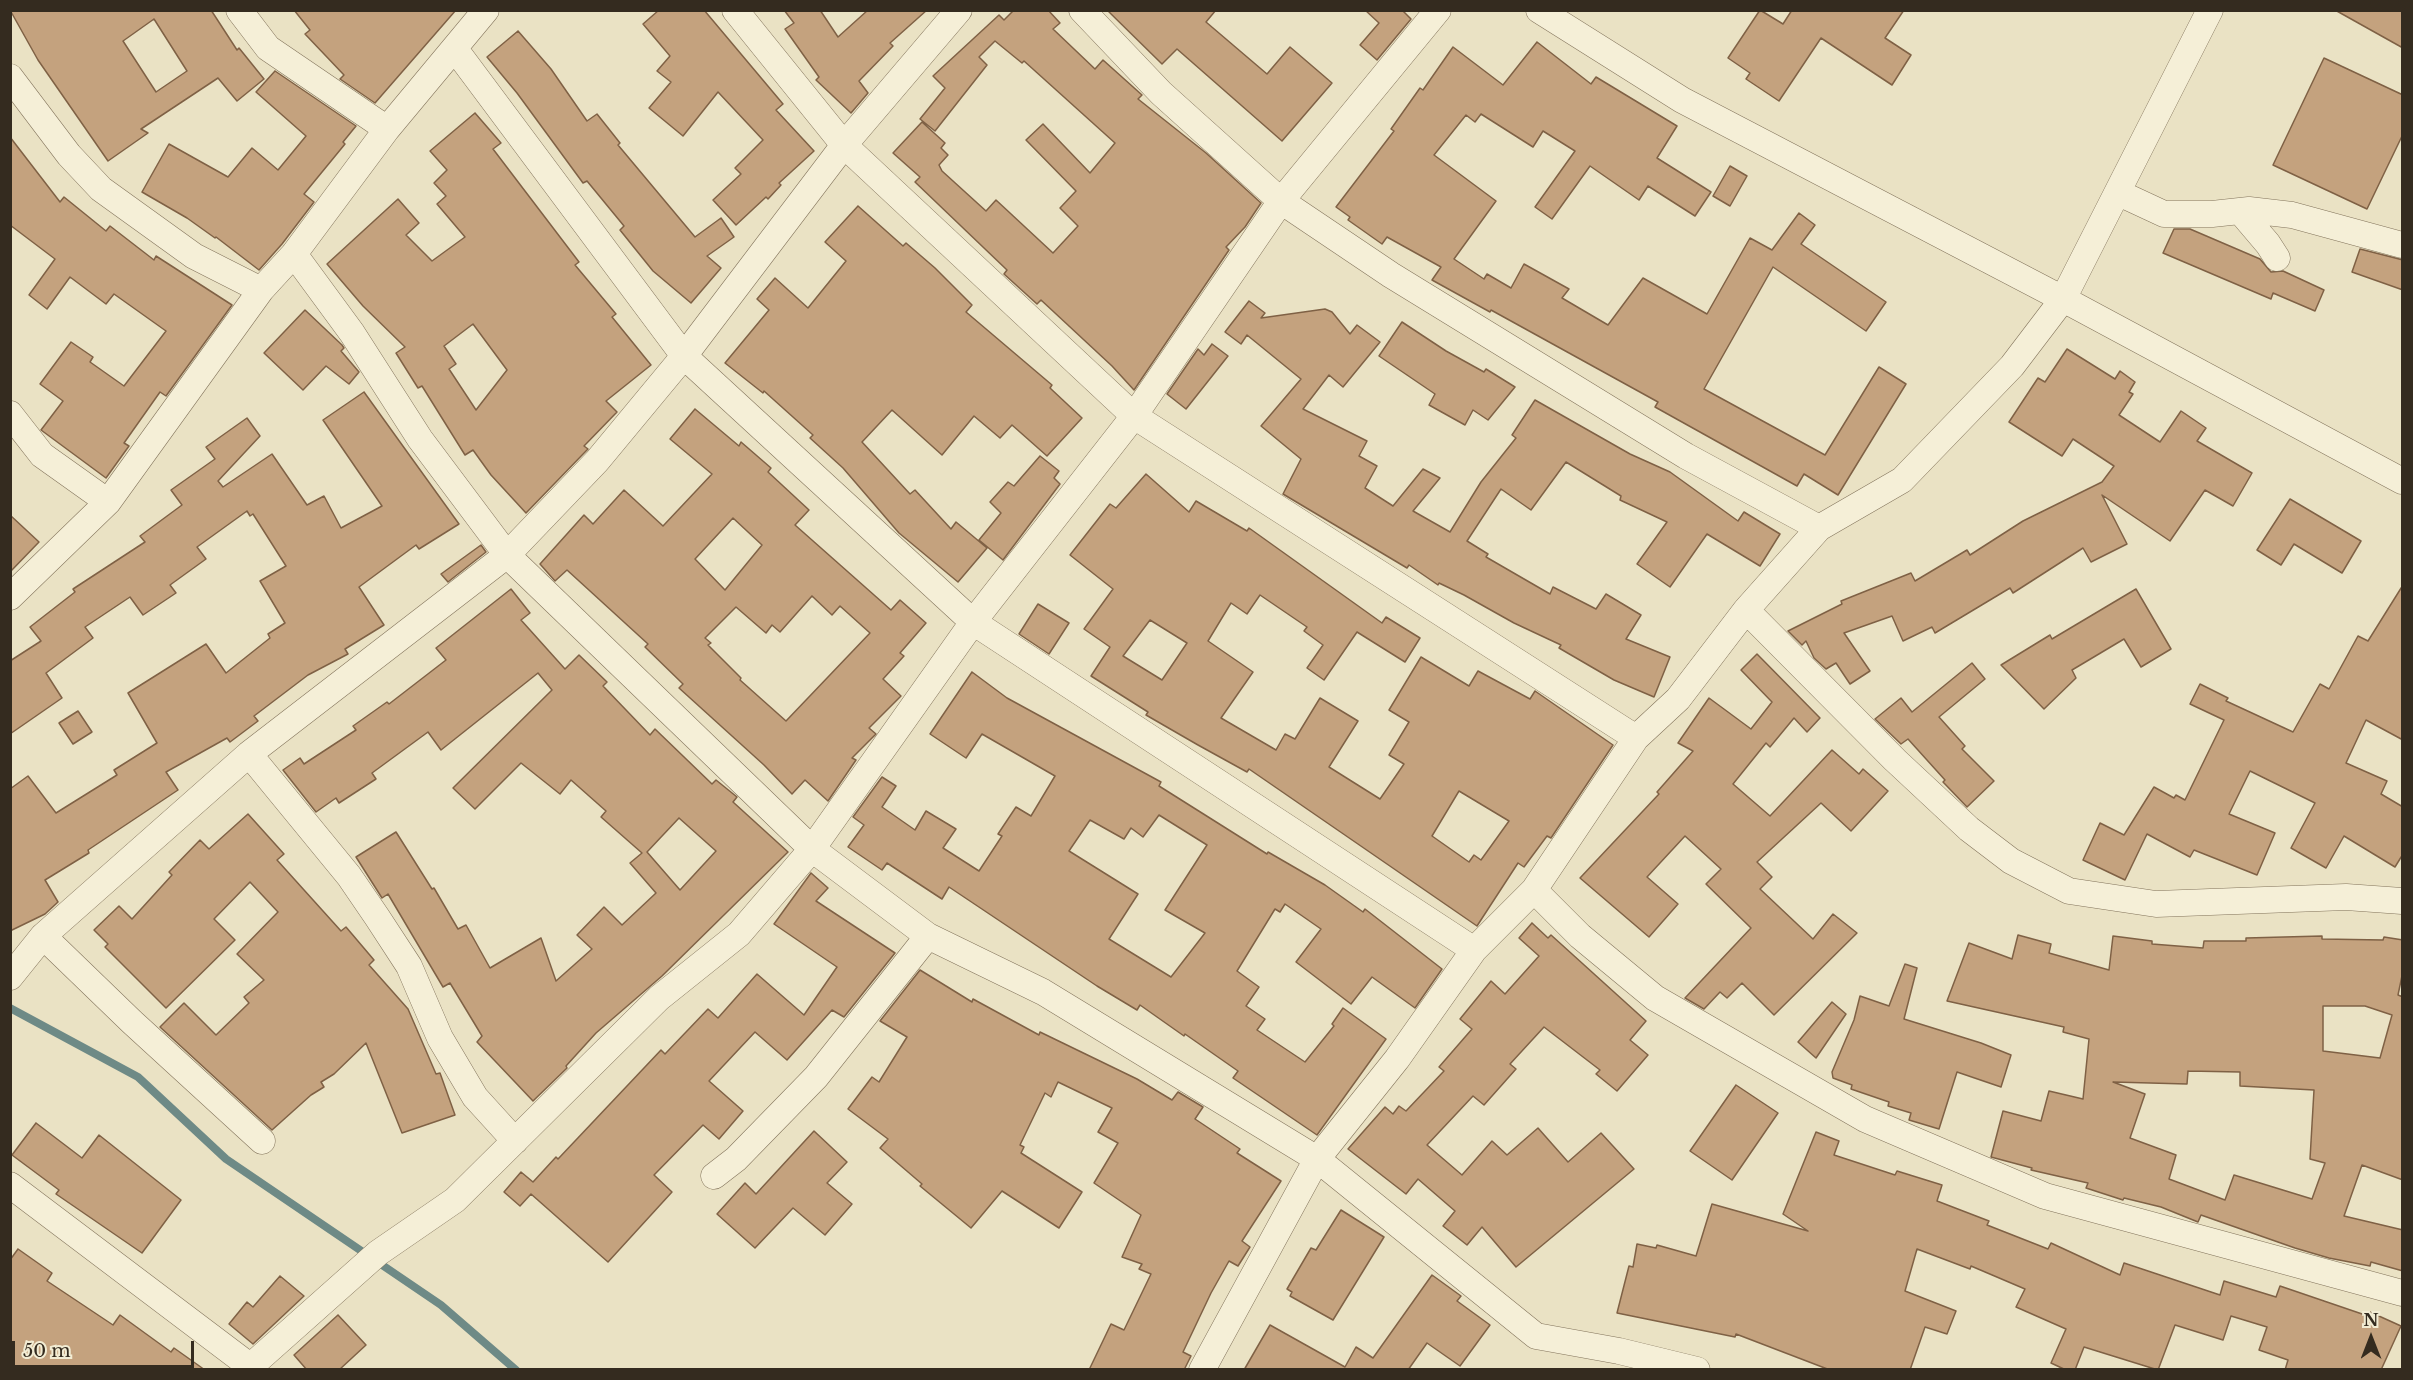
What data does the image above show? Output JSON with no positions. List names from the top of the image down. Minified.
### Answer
{"scale_bar":"50 m","north":"top"}
